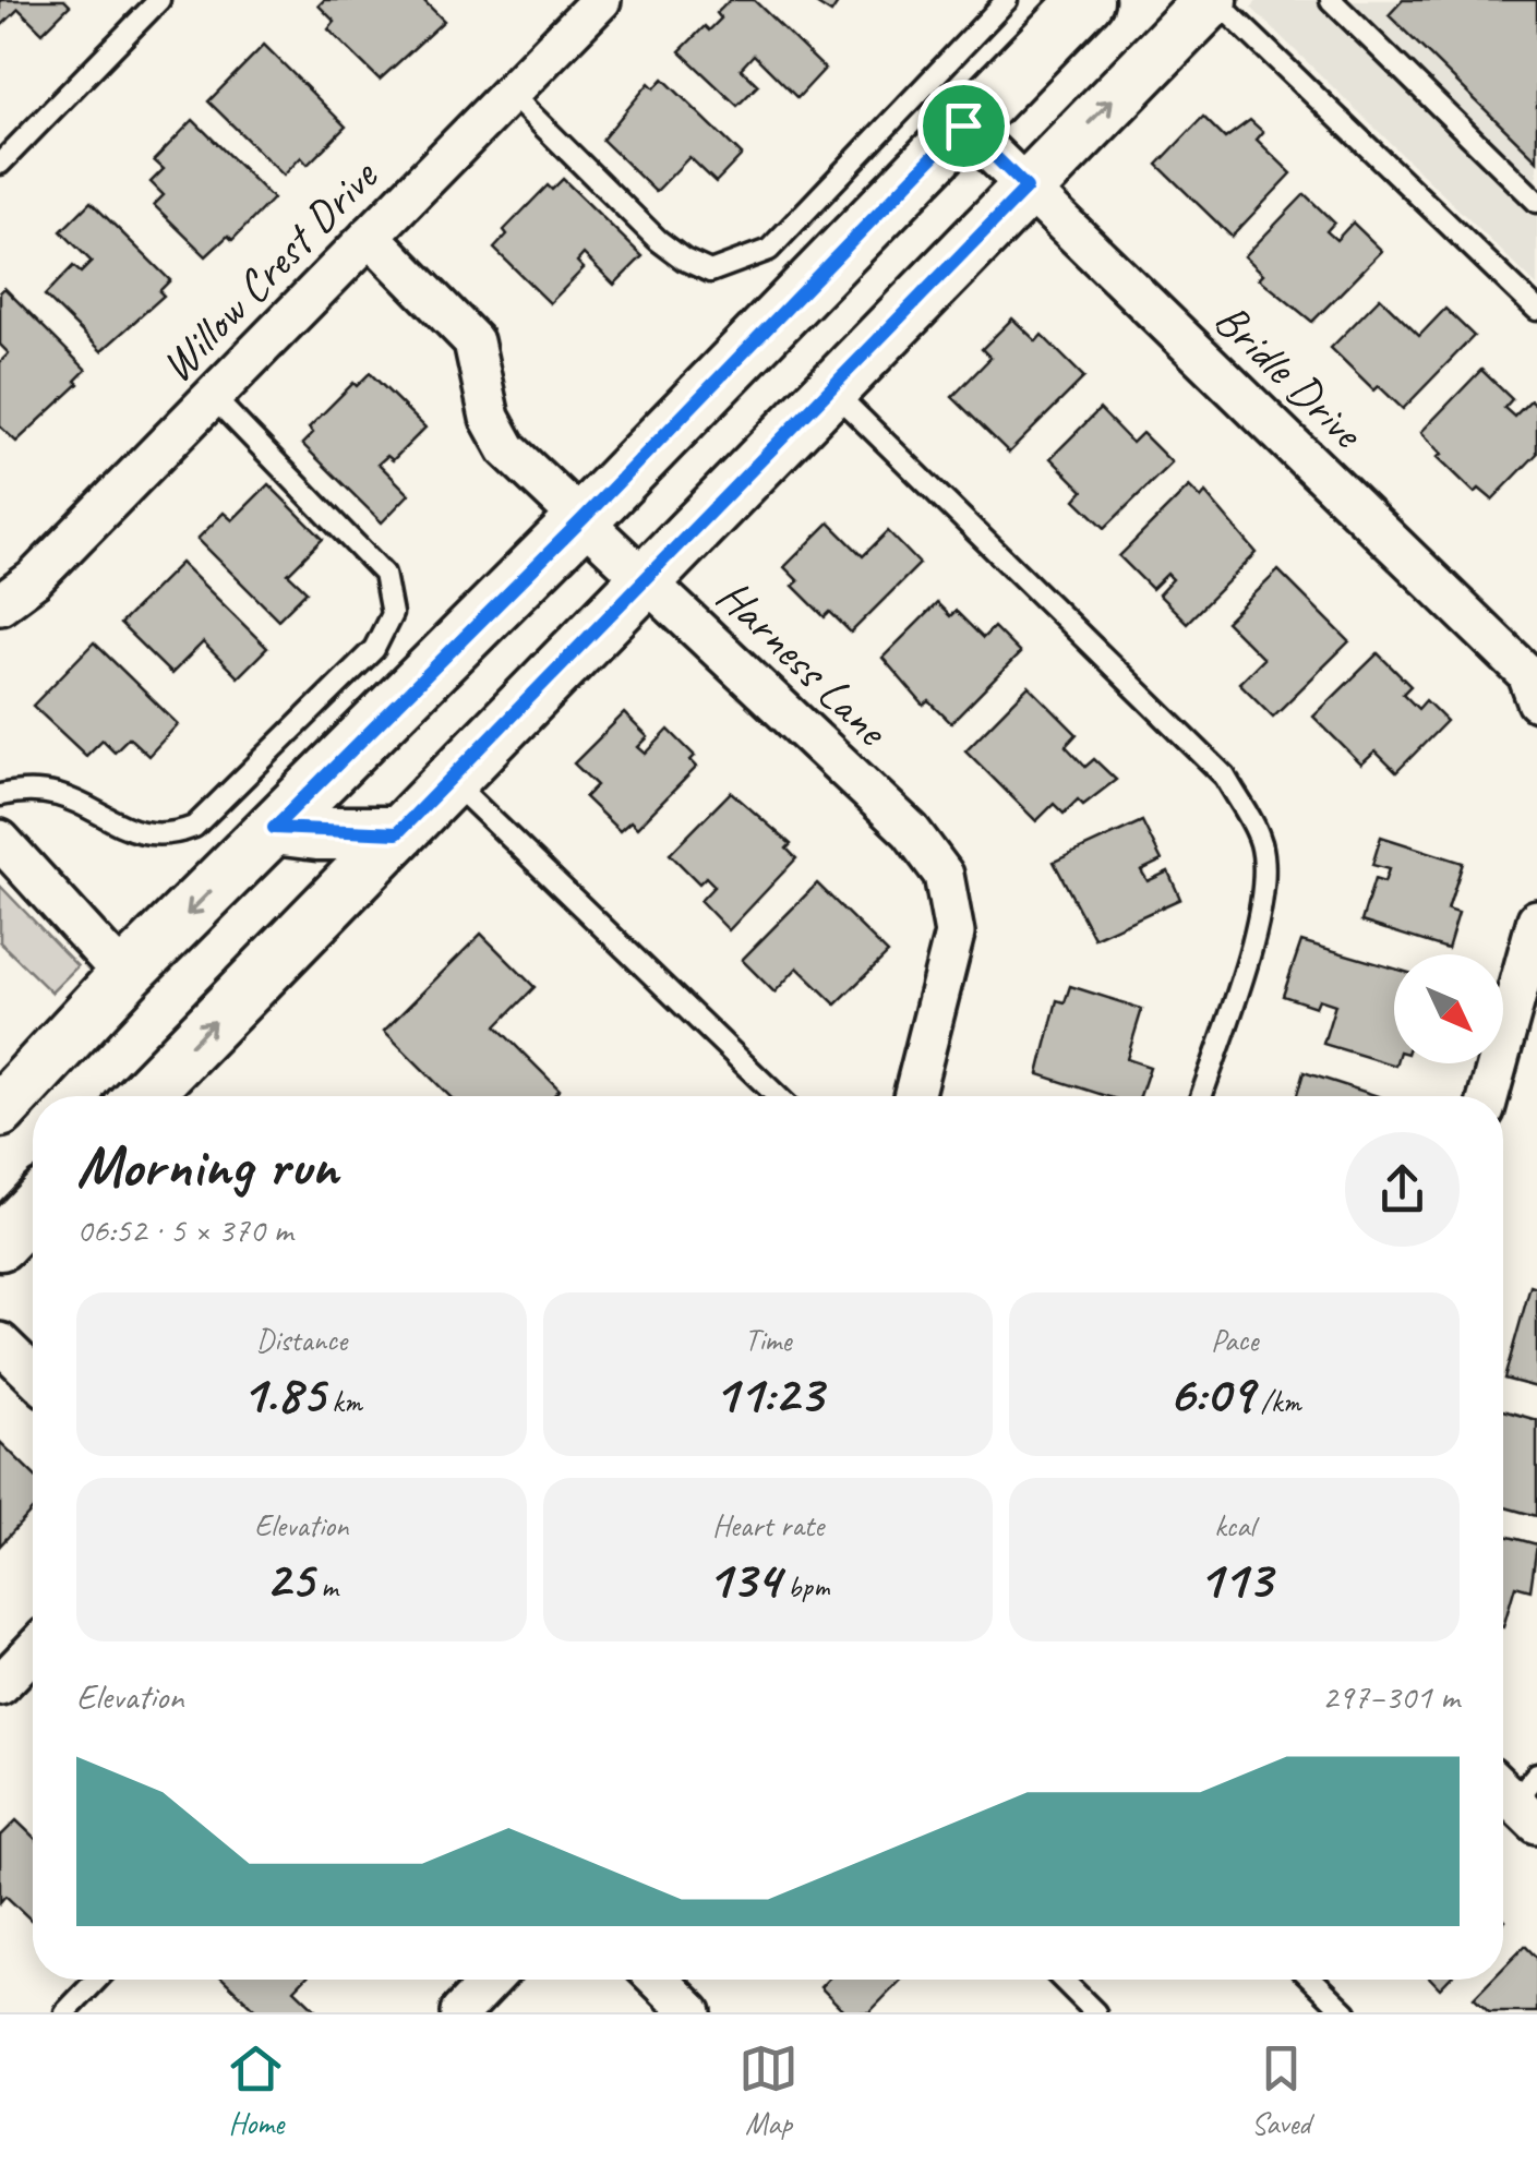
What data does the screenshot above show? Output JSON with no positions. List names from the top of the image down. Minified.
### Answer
{"streets":{"street":["Willow Crest Drive","Bridle Drive","Harness Lane"]},"crossings":[["Willow Crest Drive","Harness Lane"]],"north":"bottom right","page":{"heading":["Morning run","06:52 · 5 × 370 m"],"stats":[["Distance","1.85 km"],["Time","11:23"],["Pace","6:09 /km"],["Elevation","25 m"],["Heart rate","134 bpm"],["kcal","113"]],"chart":["Elevation","297–301 m"],"tabs":["Home","Map","Saved"]}}
